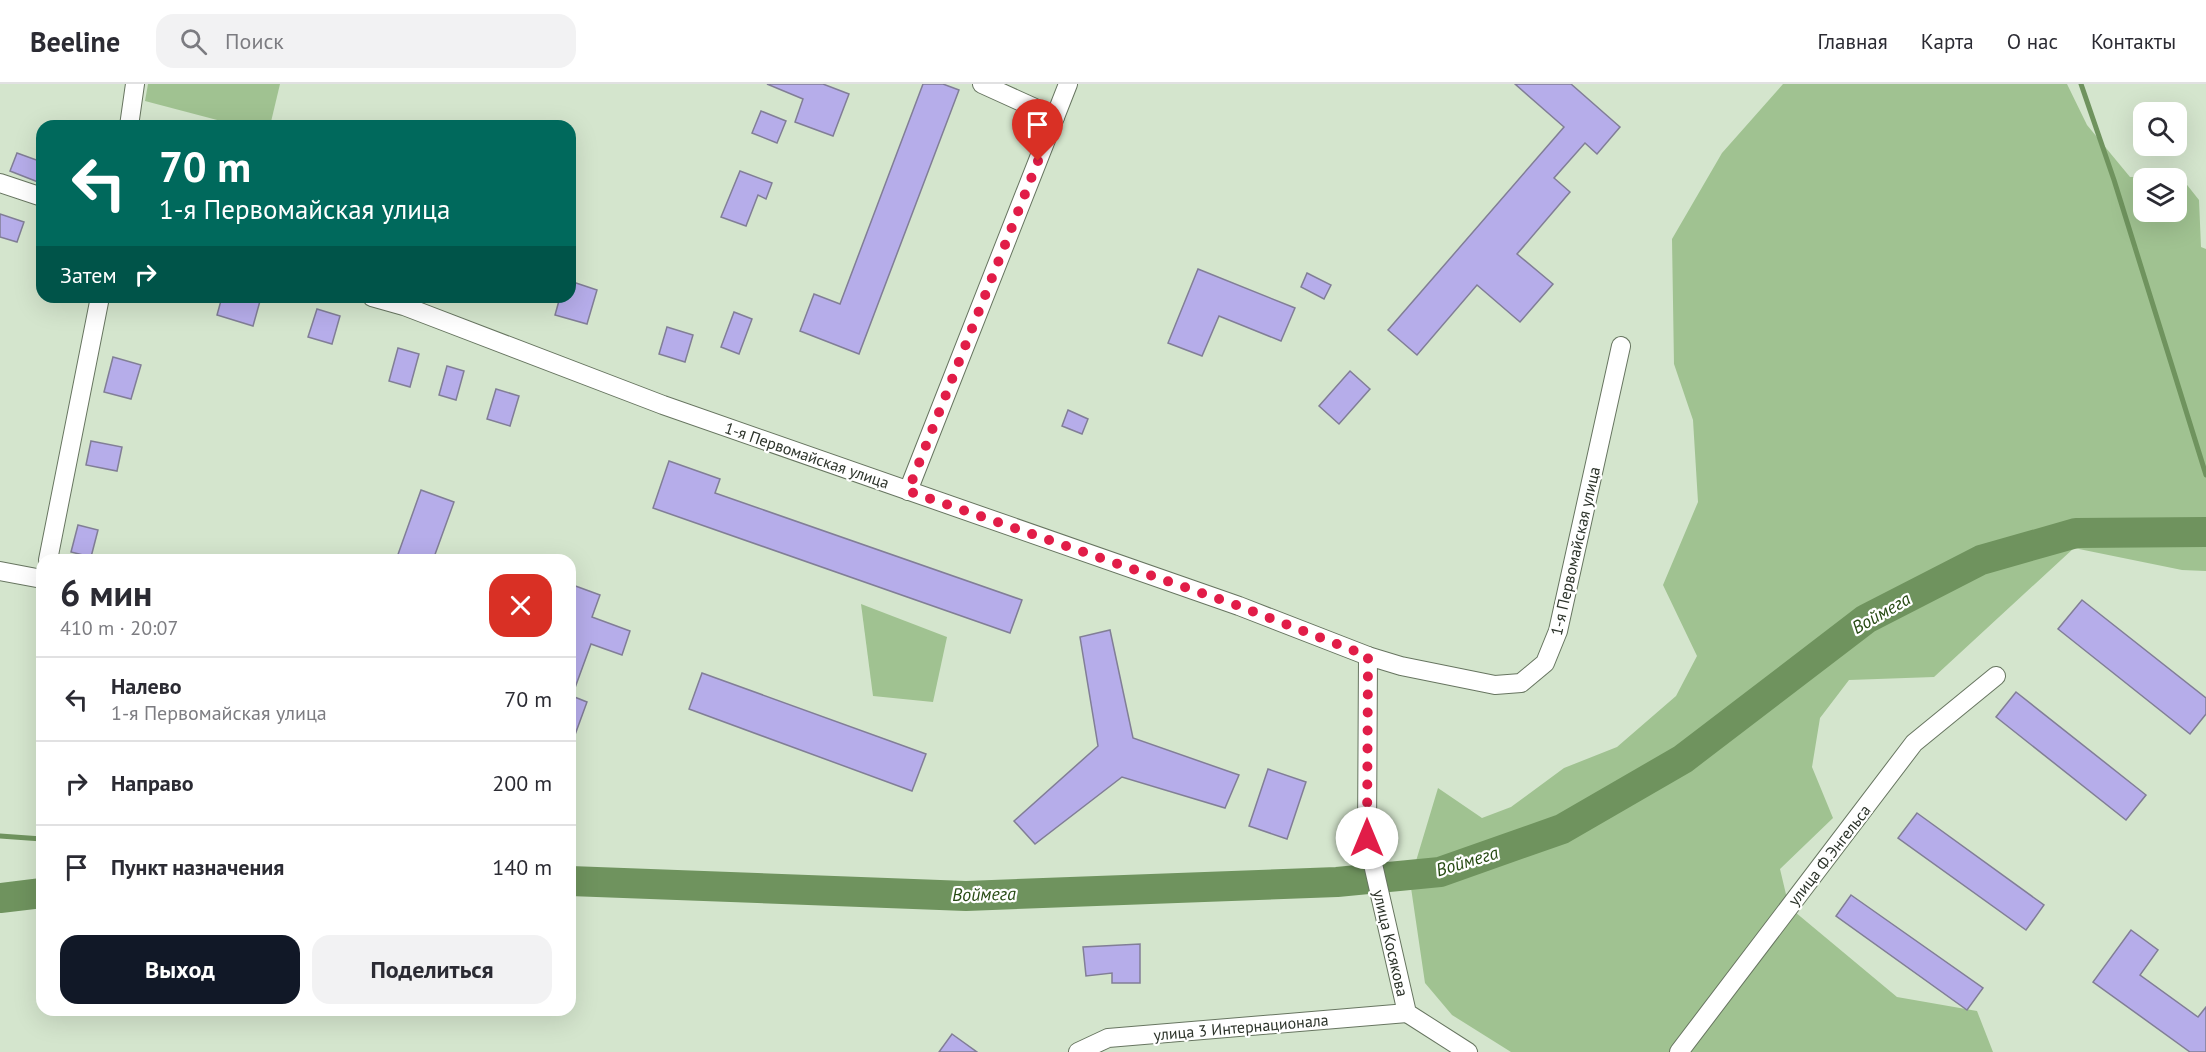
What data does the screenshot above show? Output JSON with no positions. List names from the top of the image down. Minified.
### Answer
{"streets":{"street":["1-я Первомайская улица","улица Ф.Энгельса","улица Косякова","улица 3 Интернационала"]},"crossings":[["1-я Первомайская улица","улица Косякова"],["улица Косякова","улица 3 Интернационала"]],"water":["Воймега"],"page":{"header":"Beeline","search":"Поиск","nav":["Главная","Карта","О нас","Контакты"],"turn":["70 m","1-я Первомайская улица"],"then":"Затем","heading":["6 мин","410 m · 20:07"],"list":[{"name":"Налево","note":"1-я Первомайская улица","value":"70 m"},{"name":"Направо","value":"200 m"},{"name":"Пункт назначения","value":"140 m"}],"buttons":["Выход","Поделиться"]}}
